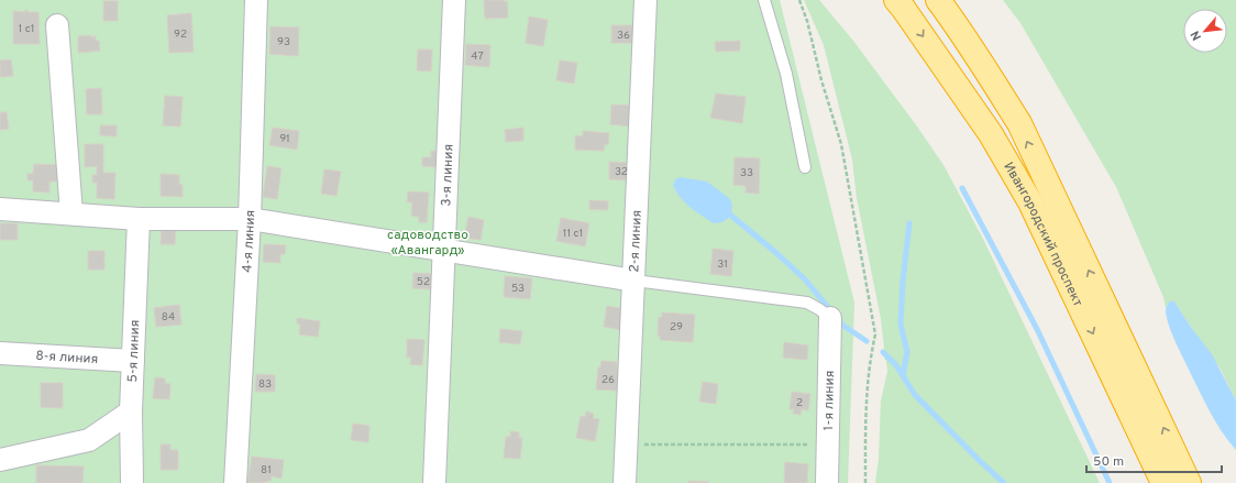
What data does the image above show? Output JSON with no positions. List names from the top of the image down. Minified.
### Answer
{"streets":{"highway":["Ивангородский проспект"],"street":["3-я линия","4-я линия","2-я линия","5-я линия","8-я линия","1-я линия"]},"crossings":[["5-я линия","8-я линия"]],"parks":["садоводство «Авангард»"],"house_numbers":["1 с1","92","36","93","47","91","32","33","11 с1","31","52","53","84","29","26","83","2","81"],"scale_bar":"50 m","north":"bottom left"}
